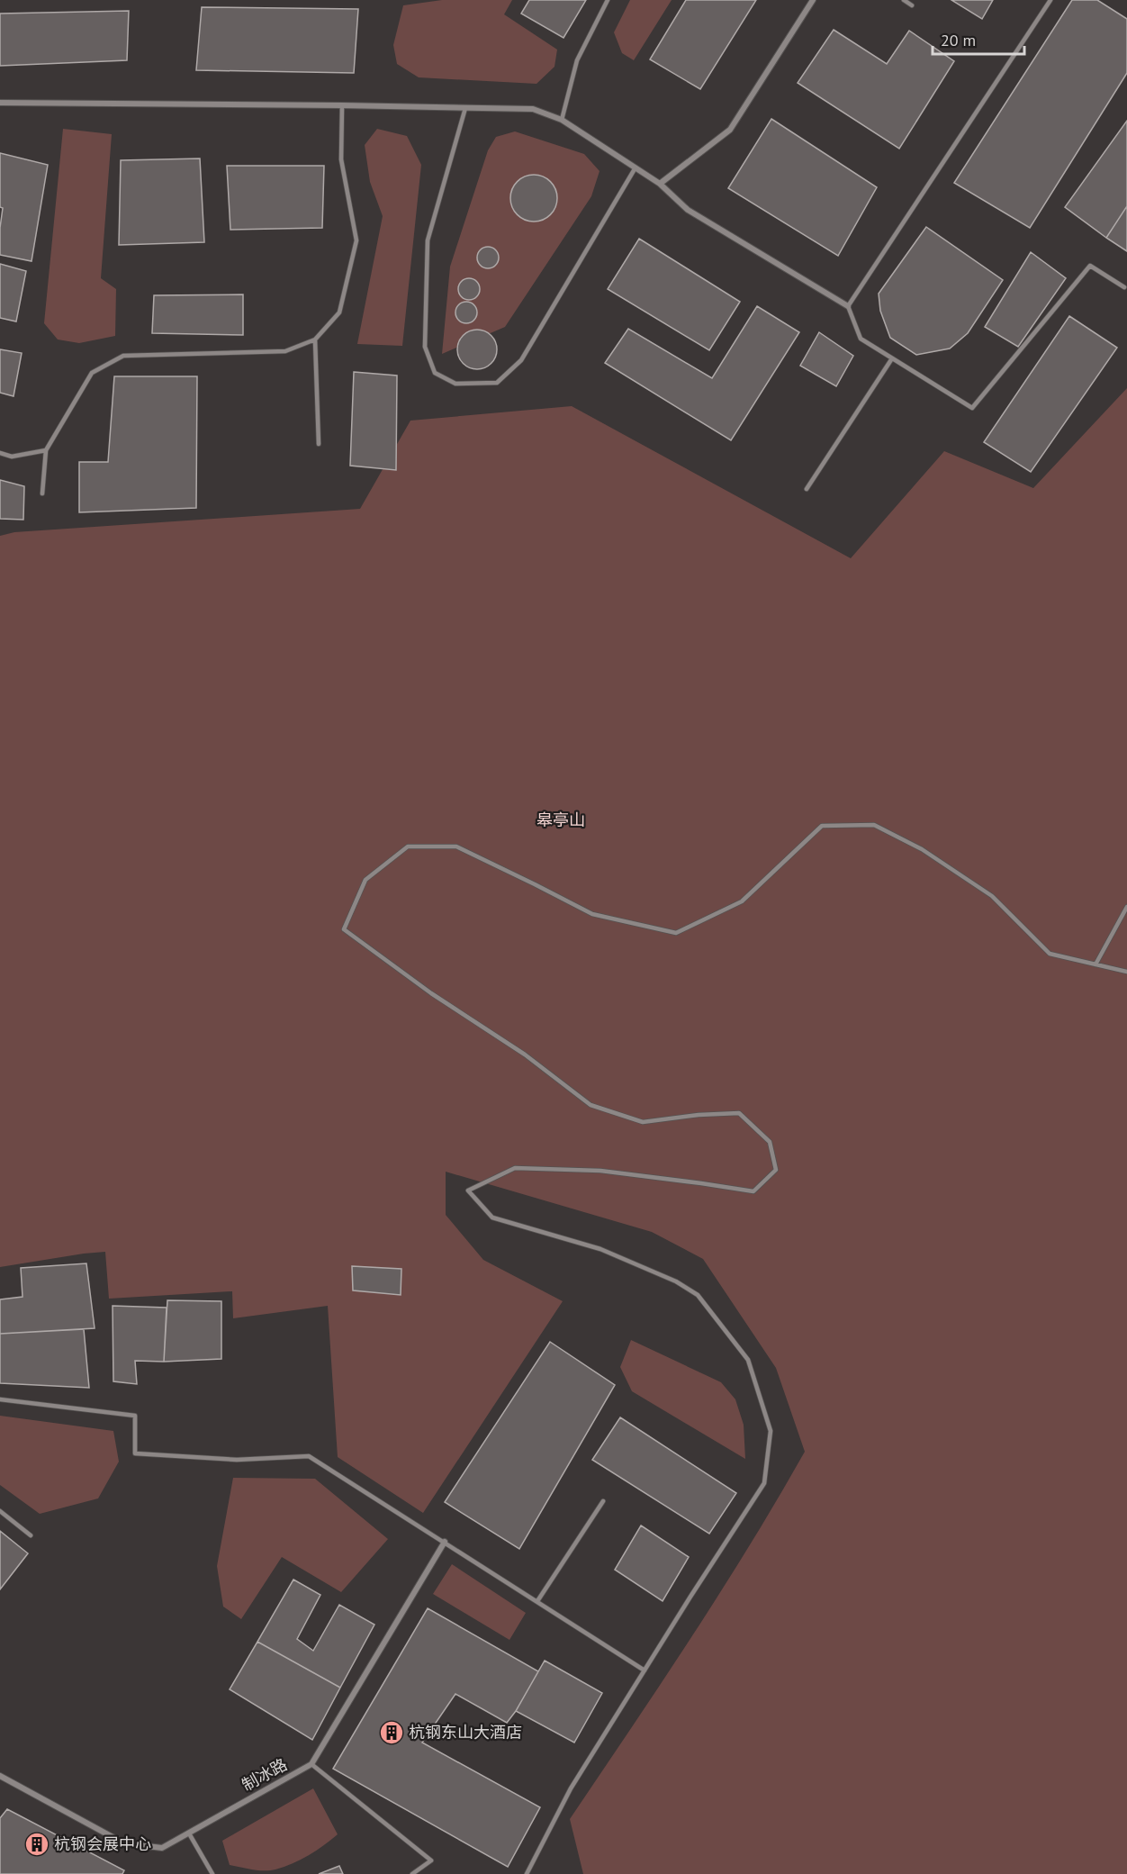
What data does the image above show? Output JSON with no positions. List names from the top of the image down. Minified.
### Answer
{"streets":{"street":["制冰路"]},"parks":["皋亭山"],"places":{"building":["杭钢东山大酒店","杭钢会展中心"]},"scale_bar":"20 m"}
